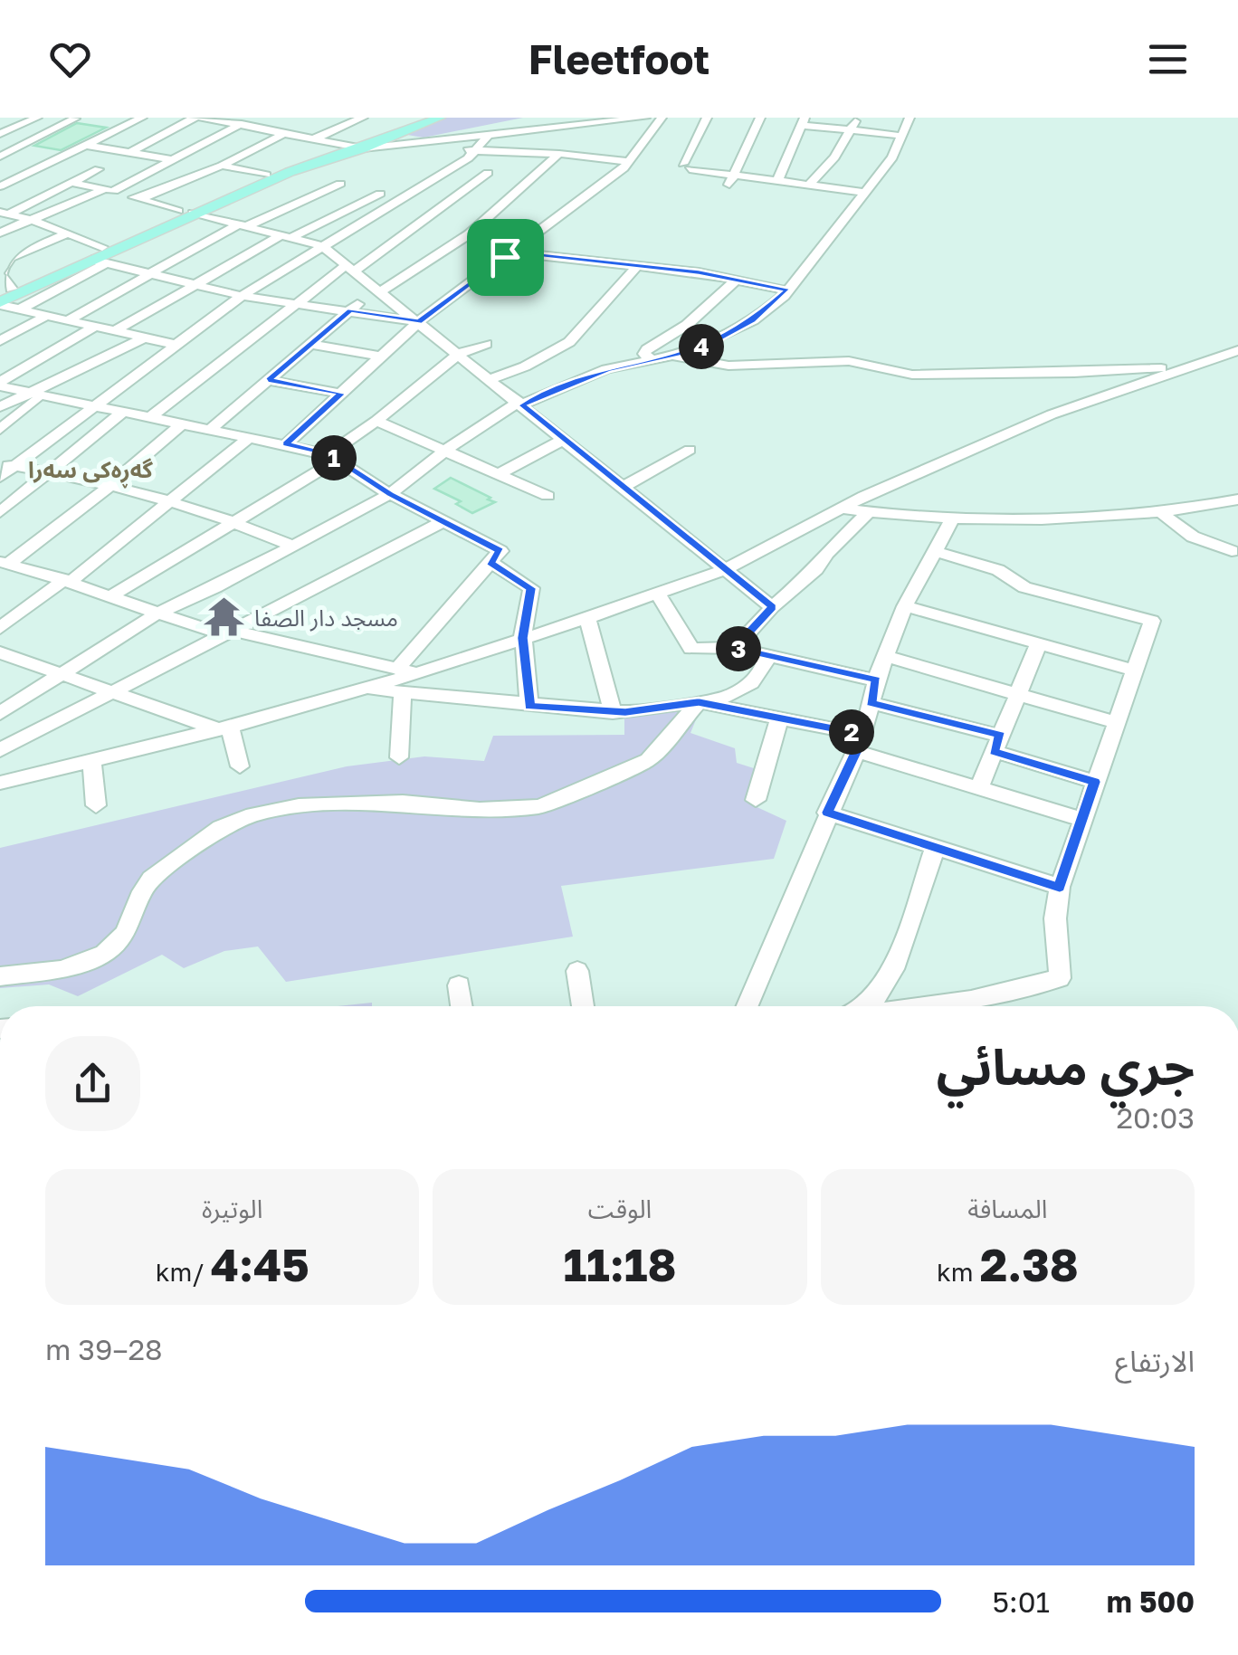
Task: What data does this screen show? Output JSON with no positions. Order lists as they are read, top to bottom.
{
  "districts": ["گەڕەکی سەرا"],
  "places": {
    "temple": ["مسجد دار الصفا"]
  },
  "page": {
    "header": "Fleetfoot",
    "pins": [
      "4",
      "1",
      "3",
      "2"
    ],
    "heading": ["جري مسائي", "20:03"],
    "stats": [
      ["المسافة", "2.38 km"],
      ["الوقت", "11:18"],
      ["الوتيرة", "4:45 /km"]
    ],
    "chart": ["الارتفاع", "28–39 m"],
    "list": [
      {
        "name": "500 m",
        "note": "5:01"
      }
    ]
  }
}
